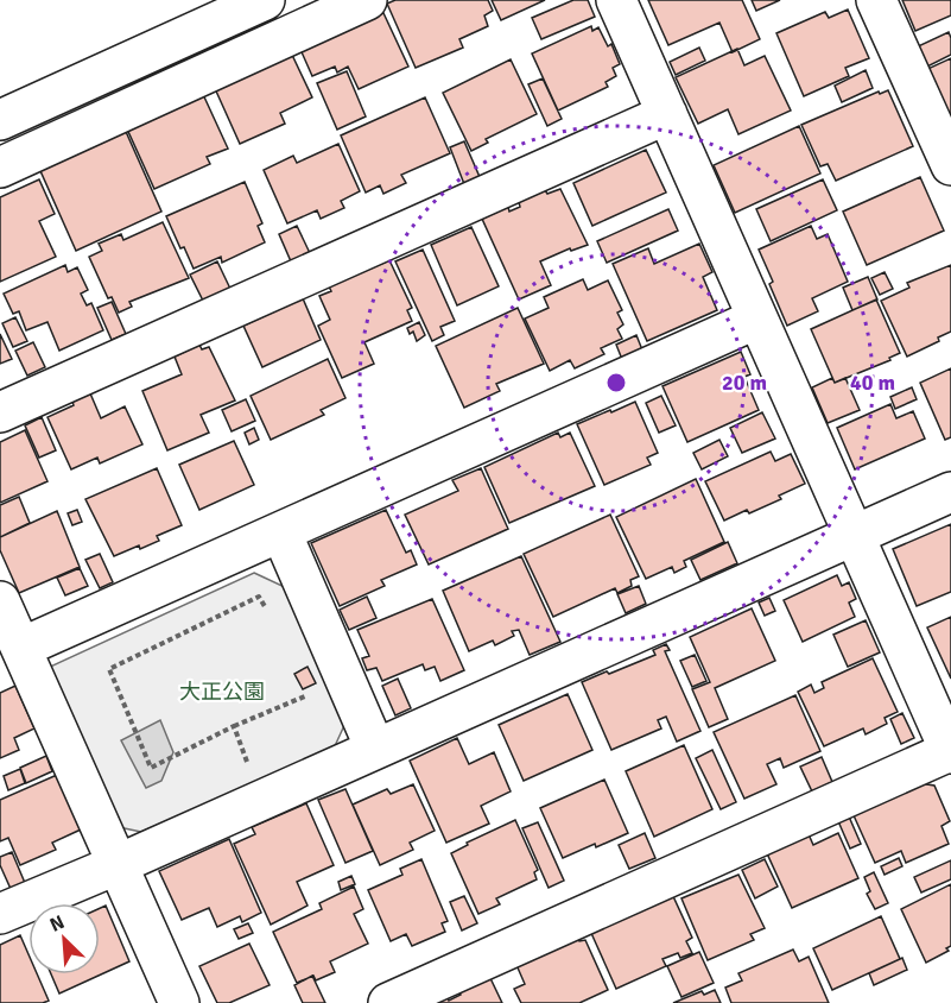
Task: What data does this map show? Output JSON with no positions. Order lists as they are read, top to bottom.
{
  "parks": ["大正公園"],
  "north": "top left",
  "rings": ["20 m", "40 m"]
}
